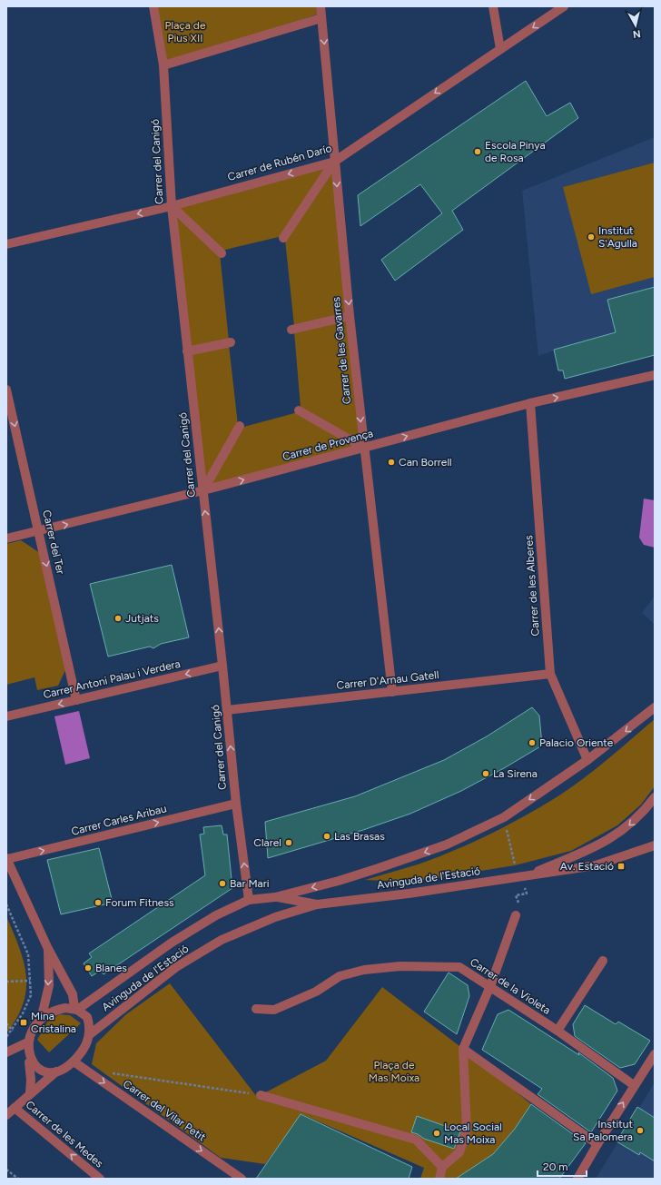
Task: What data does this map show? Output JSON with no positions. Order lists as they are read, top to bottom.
{
  "streets": {
    "street": [
      "Carrer del Canigó",
      "Carrer de Rubén Darío",
      "Carrer de les Gavarres",
      "Carrer de Provença",
      "Carrer del Ter",
      "Carrer de les Alberes",
      "Carrer Antoni Palau i Verdera",
      "Carrer D'Arnau Gatell",
      "Carrer Carles Aribau",
      "Avinguda de l'Estació",
      "Carrer de la Violeta",
      "Carrer del Vilar Petit",
      "Carrer de les Medes"
    ]
  },
  "crossings": [
    ["Carrer del Canigó", "Carrer de Rubén Darío"],
    ["Carrer del Canigó", "Carrer de Provença"],
    ["Carrer del Canigó", "Carrer Antoni Palau i Verdera"],
    ["Carrer del Canigó", "Carrer D'Arnau Gatell"],
    ["Carrer del Canigó", "Carrer Carles Aribau"],
    ["Carrer de Rubén Darío", "Carrer de les Gavarres"],
    ["Carrer de les Gavarres", "Carrer de Provença"],
    ["Carrer de les Gavarres", "Carrer D'Arnau Gatell"],
    ["Carrer de Provença", "Carrer del Ter"],
    ["Carrer de Provença", "Carrer de les Alberes"],
    ["Carrer del Ter", "Carrer Antoni Palau i Verdera"],
    ["Carrer de les Alberes", "Carrer D'Arnau Gatell"],
    ["Avinguda de l'Estació", "Carrer del Vilar Petit"]
  ],
  "one_way": [
    "Carrer del Canigó",
    "Carrer de Rubén Darío",
    "Carrer de les Gavarres",
    "Carrer de Provença",
    "Carrer del Ter",
    "Carrer Antoni Palau i Verdera",
    "Carrer Carles Aribau",
    "Carrer del Vilar Petit",
    "Carrer de les Medes"
  ],
  "parks": ["Plaça de Pius XII", "Plaça de Mas Moixa"],
  "places": {
    "other": [
      "Escola Pinya de Rosa",
      "Institut S'Agulla",
      "Can Borrell",
      "Jutjats",
      "Palacio Oriente",
      "La Sirena",
      "Las Brasas",
      "Clarel",
      "Bar Mari",
      "Forum Fitness",
      "Blanes",
      "Institut Sa Palomera",
      "Local Social Mas Moixa"
    ],
    "transit": ["Av. Estació", "Mina Cristalina"]
  },
  "scale_bar": "20 m",
  "north": "bottom"
}
